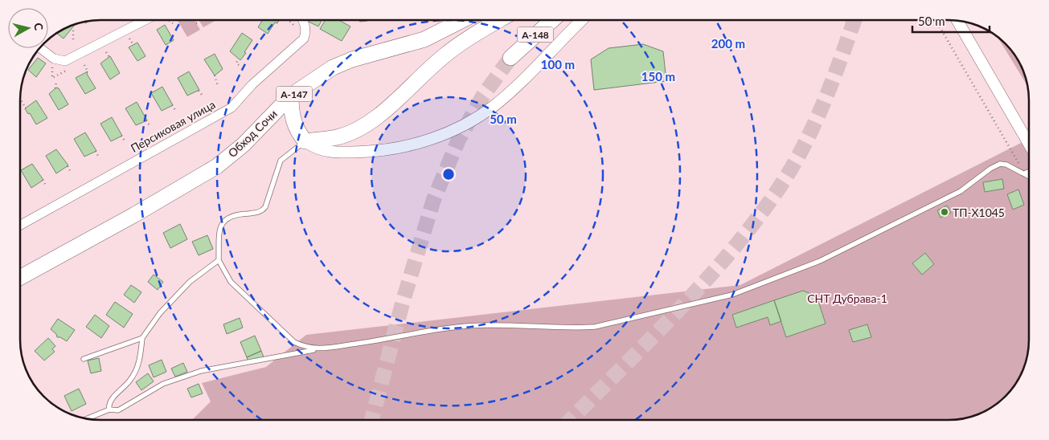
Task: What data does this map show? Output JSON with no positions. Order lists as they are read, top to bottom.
{
  "streets": {
    "highway": ["А-148", "А-147", "Обход Сочи"],
    "street": ["Персиковая улица"]
  },
  "crossings": [
    ["А-147", "Обход Сочи"]
  ],
  "parks": ["СНТ Дубрава-1"],
  "places": ["ТП-Х1045"],
  "scale_bar": "50 m",
  "north": "right",
  "rings": [
    "200 m",
    "100 m",
    "150 m",
    "50 m"
  ]
}
